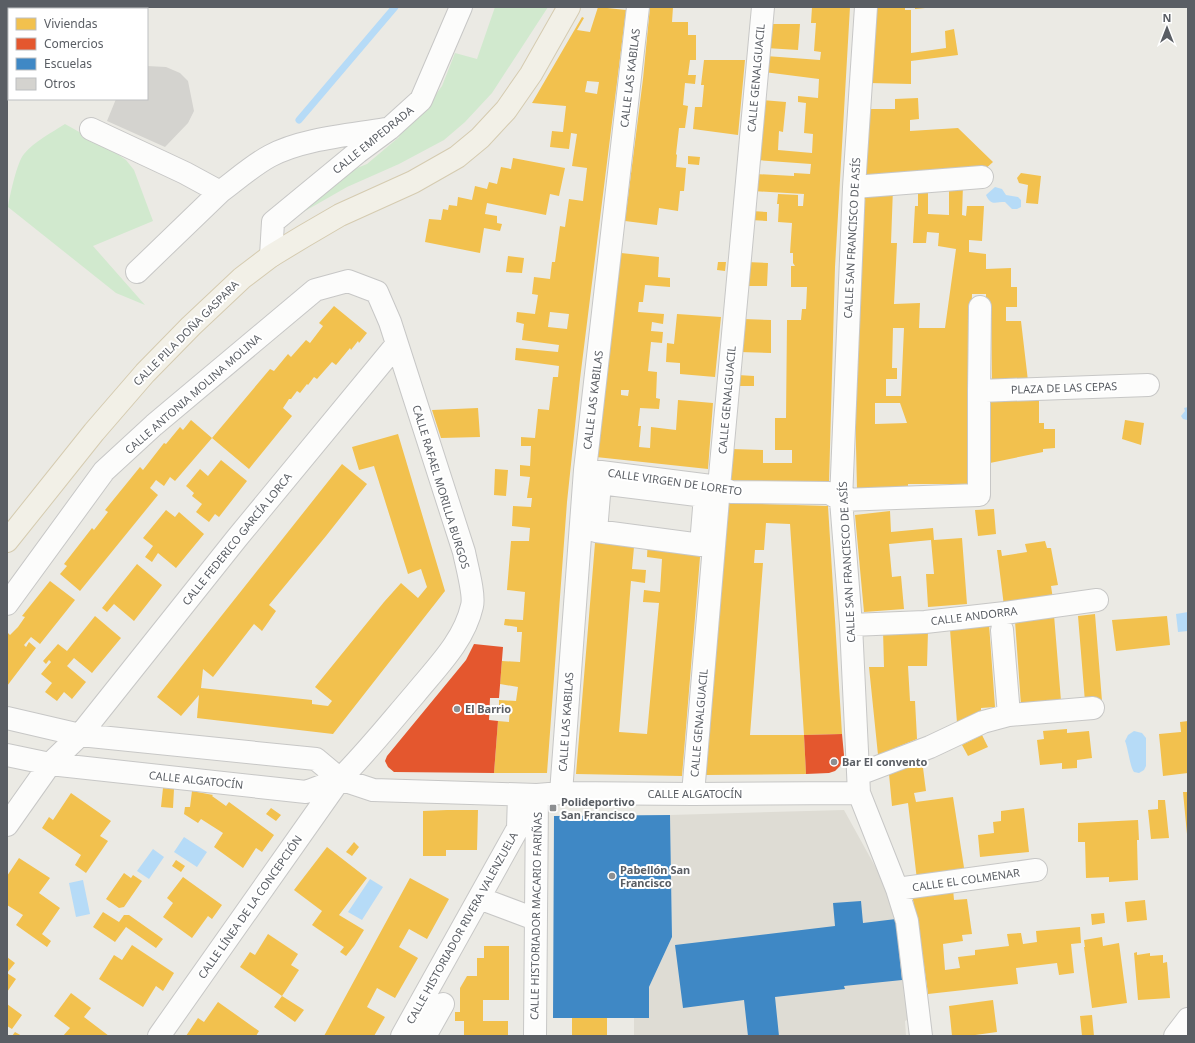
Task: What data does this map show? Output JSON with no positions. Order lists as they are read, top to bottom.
{
  "streets": {
    "main road": ["CALLE PILA DOÑA GASPARA"],
    "street": [
      "CALLE LAS KABILAS",
      "CALLE GENALGUACIL",
      "CALLE EMPEDRADA",
      "CALLE SAN FRANCISCO DE ASÍS",
      "PLAZA DE LAS CEPAS",
      "CALLE ANTONIA MOLINA MOLINA",
      "CALLE VIRGEN DE LORETO",
      "CALLE RAFAEL MORILLA BURGOS",
      "CALLE FEDERICO GARCÍA LORCA",
      "CALLE ANDORRA",
      "CALLE ALGATOCÍN",
      "CALLE EL COLMENAR",
      "CALLE LÍNEA DE LA CONCEPCIÓN",
      "CALLE HISTORIADOR MACARIO FARIÑAS",
      "CALLE HISTORIADOR RIVERA VALENZUELA"
    ]
  },
  "crossings": [
    ["CALLE LAS KABILAS", "CALLE VIRGEN DE LORETO"],
    ["CALLE LAS KABILAS", "CALLE ALGATOCÍN"],
    ["CALLE GENALGUACIL", "CALLE VIRGEN DE LORETO"],
    ["CALLE GENALGUACIL", "CALLE ALGATOCÍN"],
    ["CALLE EMPEDRADA", "CALLE PILA DOÑA GASPARA"],
    ["CALLE SAN FRANCISCO DE ASÍS", "CALLE VIRGEN DE LORETO"],
    ["CALLE SAN FRANCISCO DE ASÍS", "CALLE ANDORRA"],
    ["CALLE SAN FRANCISCO DE ASÍS", "CALLE ALGATOCÍN"],
    ["CALLE SAN FRANCISCO DE ASÍS", "CALLE EL COLMENAR"],
    ["PLAZA DE LAS CEPAS", "CALLE VIRGEN DE LORETO"],
    ["CALLE ANTONIA MOLINA MOLINA", "CALLE RAFAEL MORILLA BURGOS"],
    ["CALLE ANTONIA MOLINA MOLINA", "CALLE FEDERICO GARCÍA LORCA"],
    ["CALLE RAFAEL MORILLA BURGOS", "CALLE FEDERICO GARCÍA LORCA"],
    ["CALLE RAFAEL MORILLA BURGOS", "CALLE ALGATOCÍN"],
    ["CALLE RAFAEL MORILLA BURGOS", "CALLE LÍNEA DE LA CONCEPCIÓN"],
    ["CALLE FEDERICO GARCÍA LORCA", "CALLE ALGATOCÍN"],
    ["CALLE ALGATOCÍN", "CALLE LÍNEA DE LA CONCEPCIÓN"],
    ["CALLE ALGATOCÍN", "CALLE HISTORIADOR MACARIO FARIÑAS"],
    ["CALLE ALGATOCÍN", "CALLE HISTORIADOR RIVERA VALENZUELA"],
    ["CALLE HISTORIADOR MACARIO FARIÑAS", "CALLE HISTORIADOR RIVERA VALENZUELA"]
  ],
  "places": {
    "other": ["El Barrio", "Bar El convento", "Pabellón San Francisco"],
    "transit": ["Polideportivo San Francisco"]
  },
  "legend": [
    "Viviendas",
    "Comercios",
    "Escuelas",
    "Otros"
  ],
  "north": "top"
}
